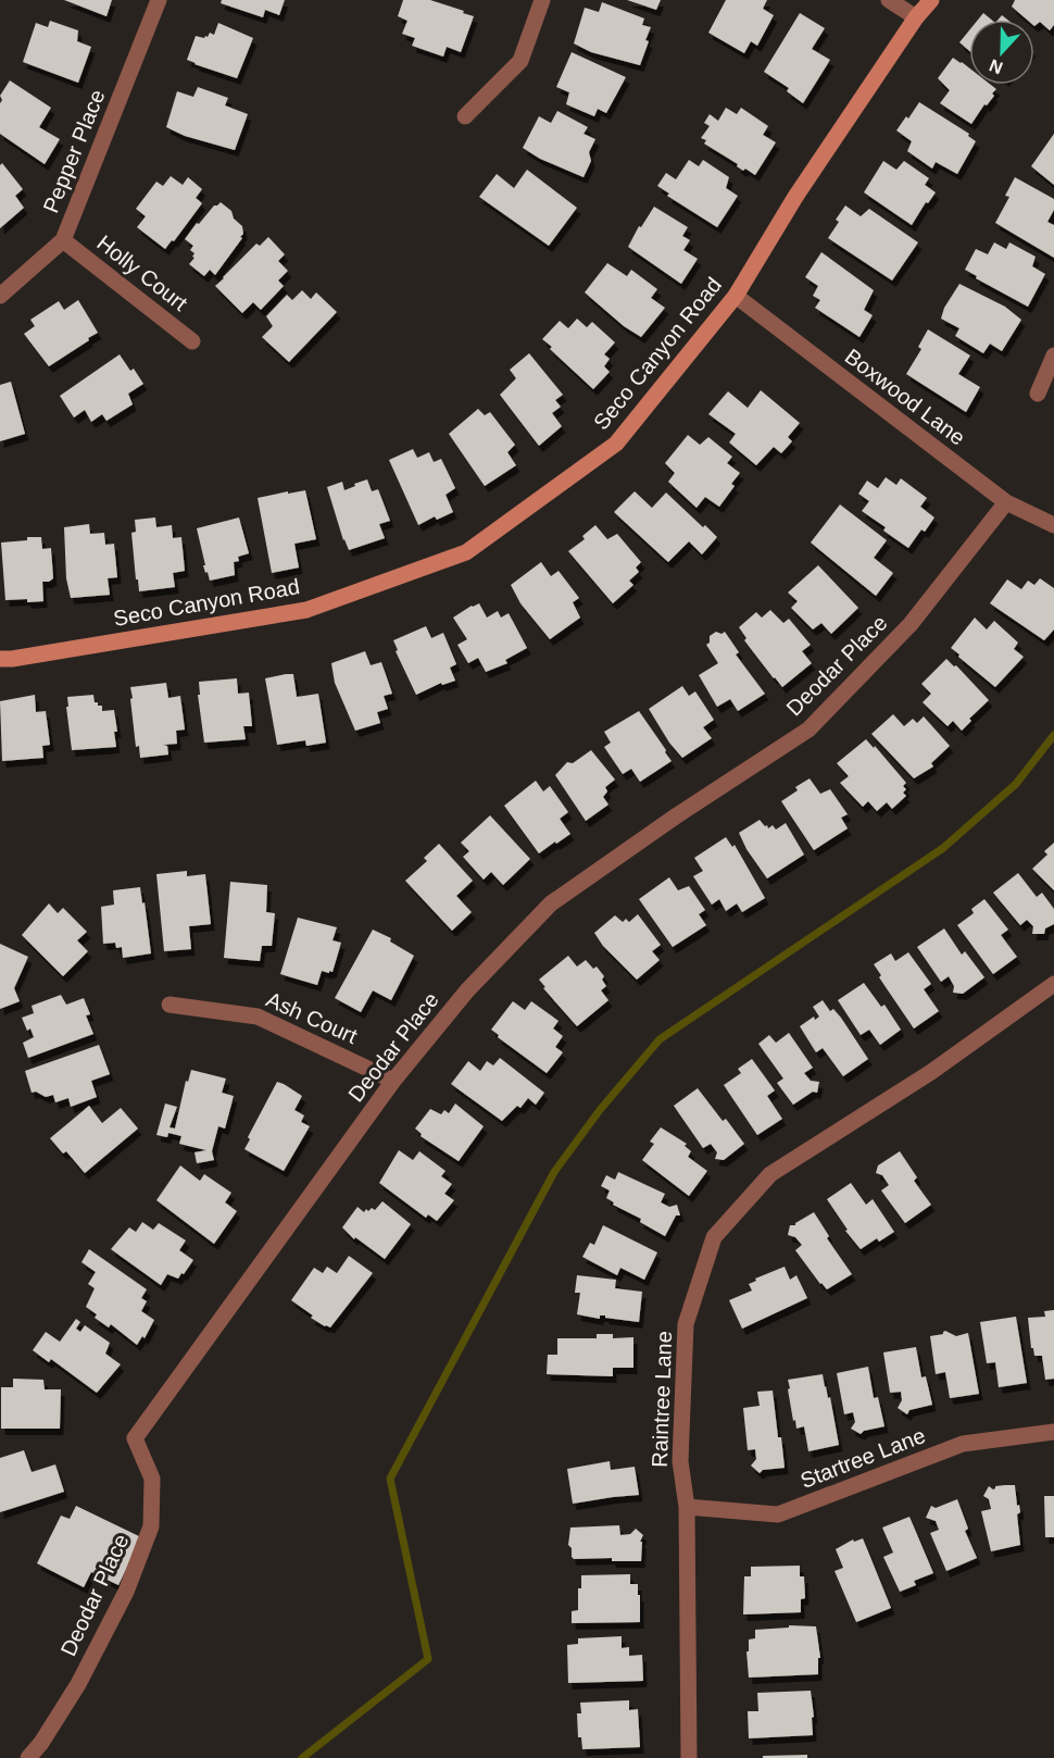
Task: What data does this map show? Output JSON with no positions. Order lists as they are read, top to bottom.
{
  "streets": {
    "street": [
      "Pepper Place",
      "Holly Court",
      "Seco Canyon Road",
      "Boxwood Lane",
      "Deodar Place",
      "Ash Court",
      "Raintree Lane",
      "Startree Lane"
    ]
  },
  "crossings": [
    ["Pepper Place", "Holly Court"],
    ["Seco Canyon Road", "Boxwood Lane"],
    ["Boxwood Lane", "Deodar Place"],
    ["Deodar Place", "Ash Court"],
    ["Raintree Lane", "Startree Lane"]
  ],
  "north": "bottom"
}
